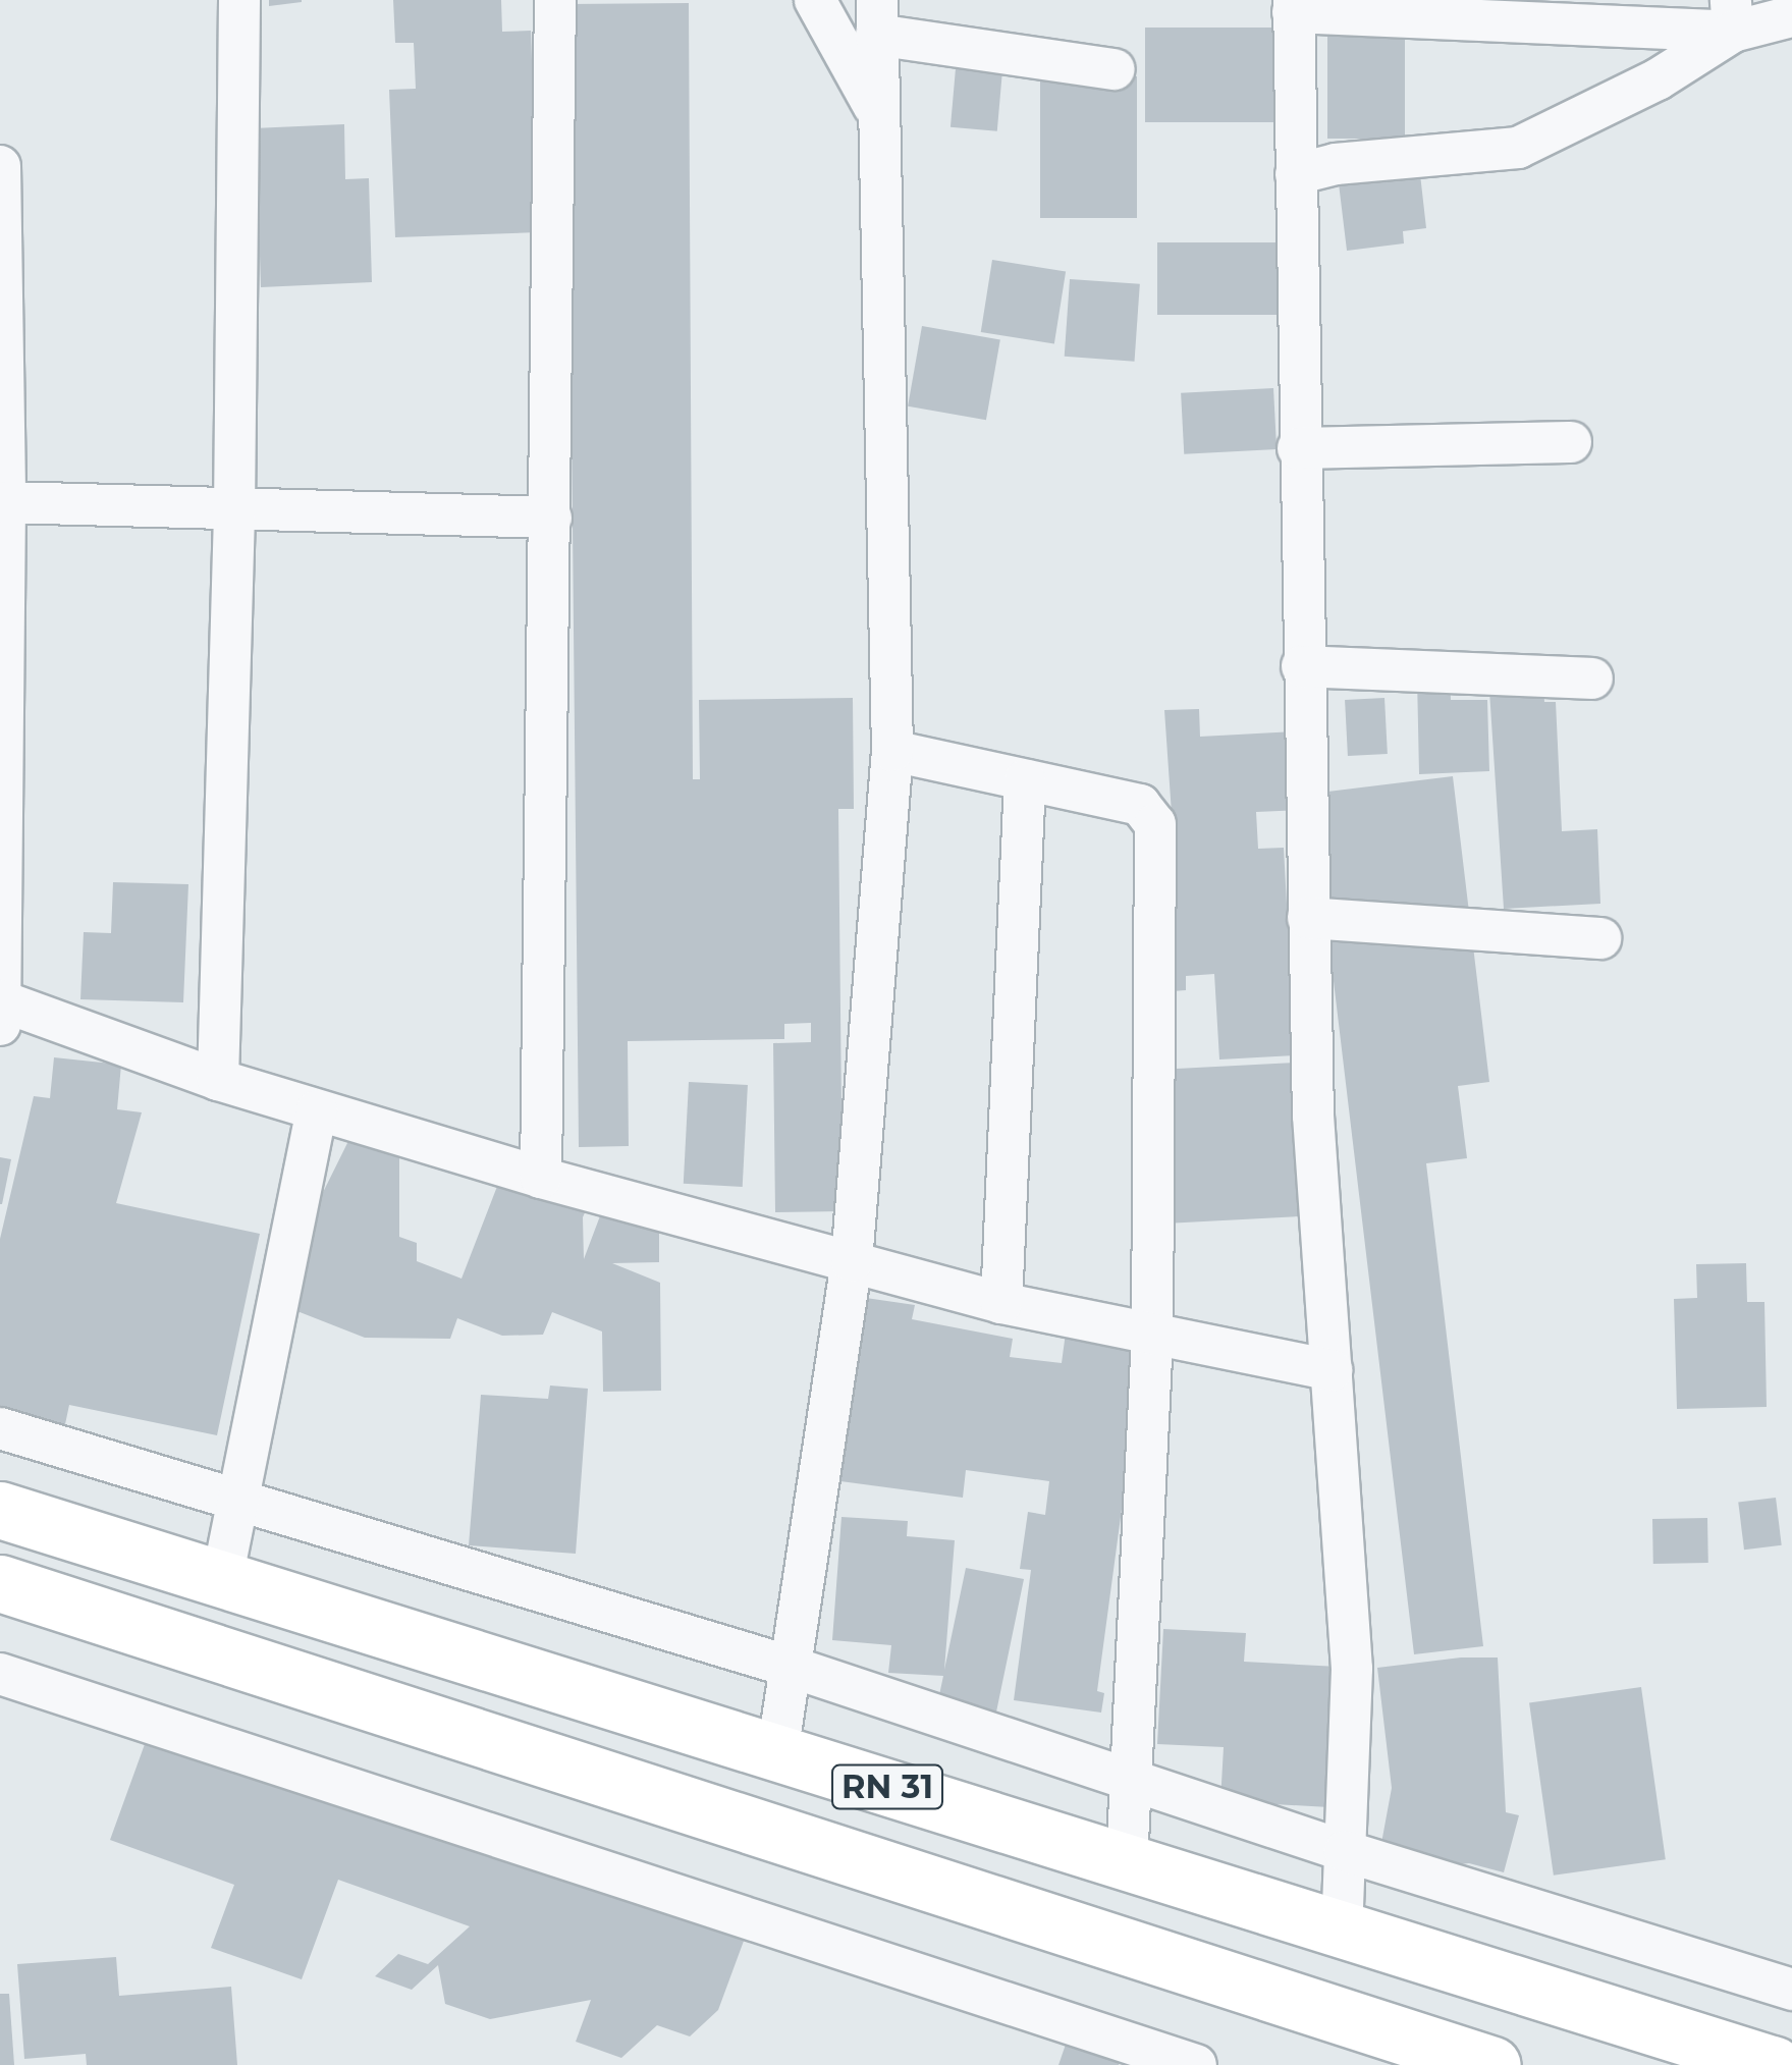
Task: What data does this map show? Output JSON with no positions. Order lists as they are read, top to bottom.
{
  "streets": {
    "highway": ["RN 31"]
  }
}
